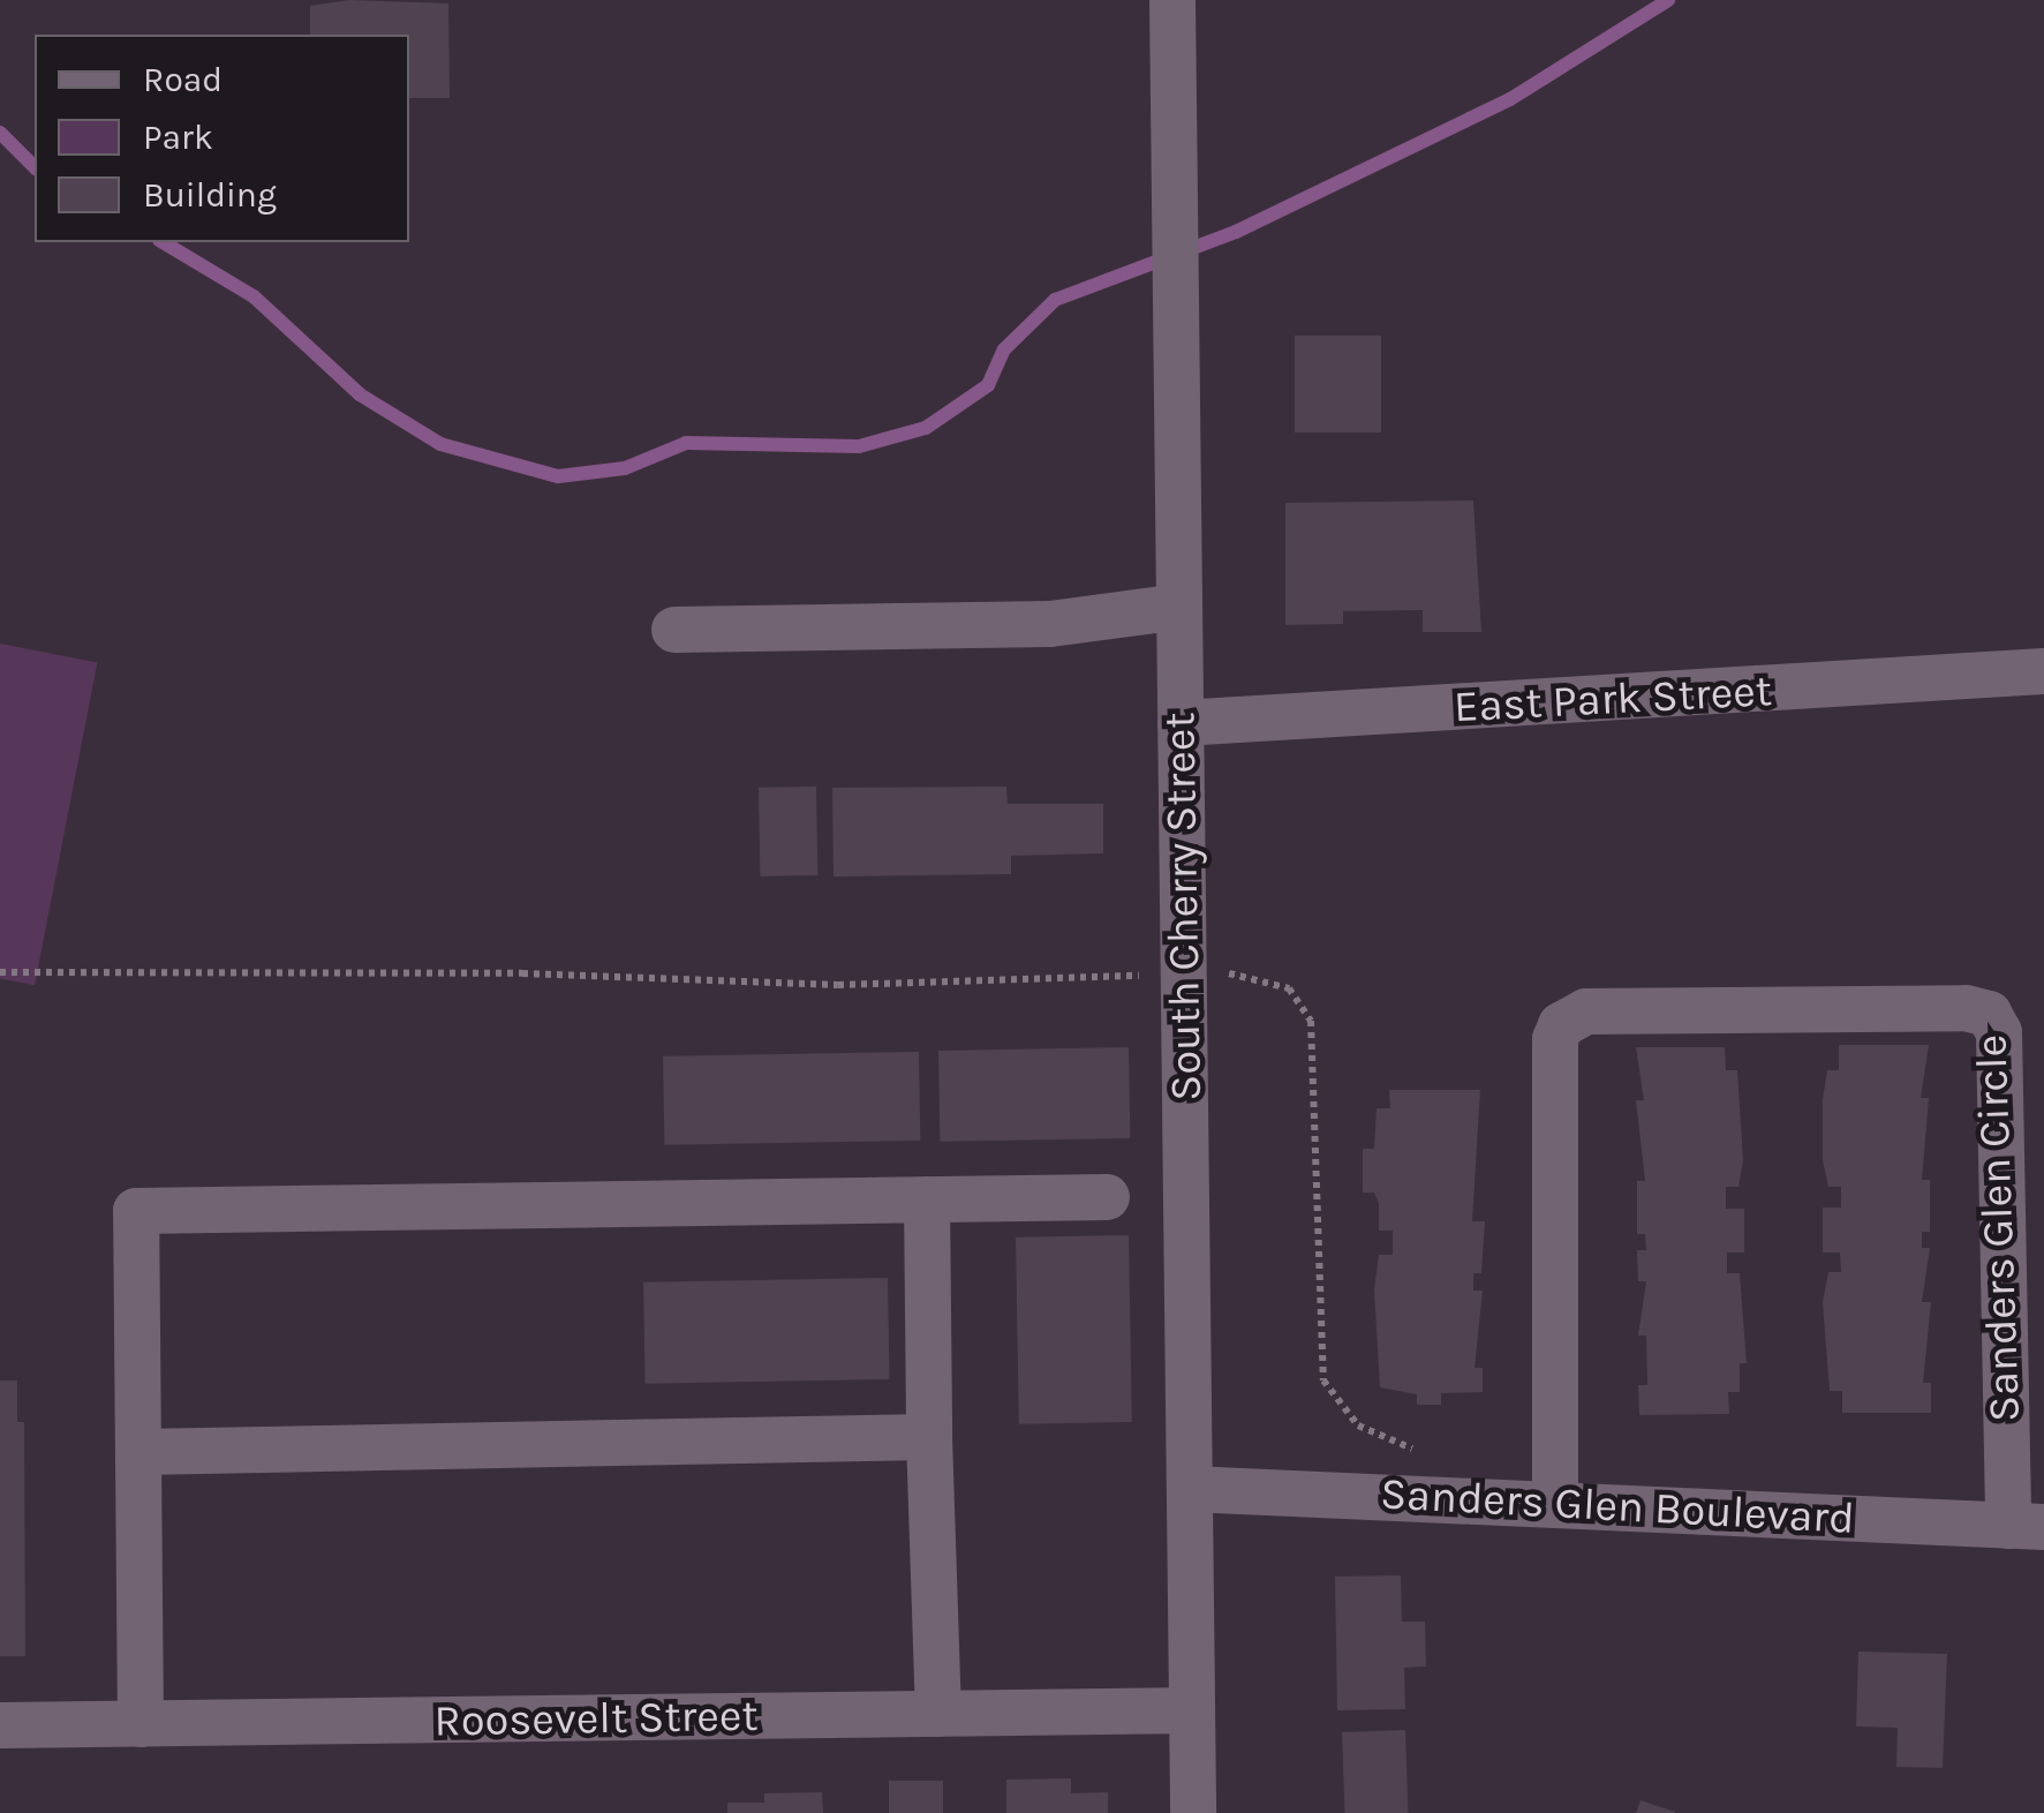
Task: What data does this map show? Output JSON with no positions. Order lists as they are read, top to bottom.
{
  "streets": {
    "street": [
      "East Park Street",
      "South Cherry Street",
      "Sanders Glen Circle",
      "Sanders Glen Boulevard",
      "Roosevelt Street"
    ]
  },
  "crossings": [
    ["East Park Street", "South Cherry Street"],
    ["South Cherry Street", "Sanders Glen Boulevard"],
    ["South Cherry Street", "Roosevelt Street"],
    ["Sanders Glen Circle", "Sanders Glen Boulevard"]
  ],
  "legend": ["Road", "Park", "Building"]
}
